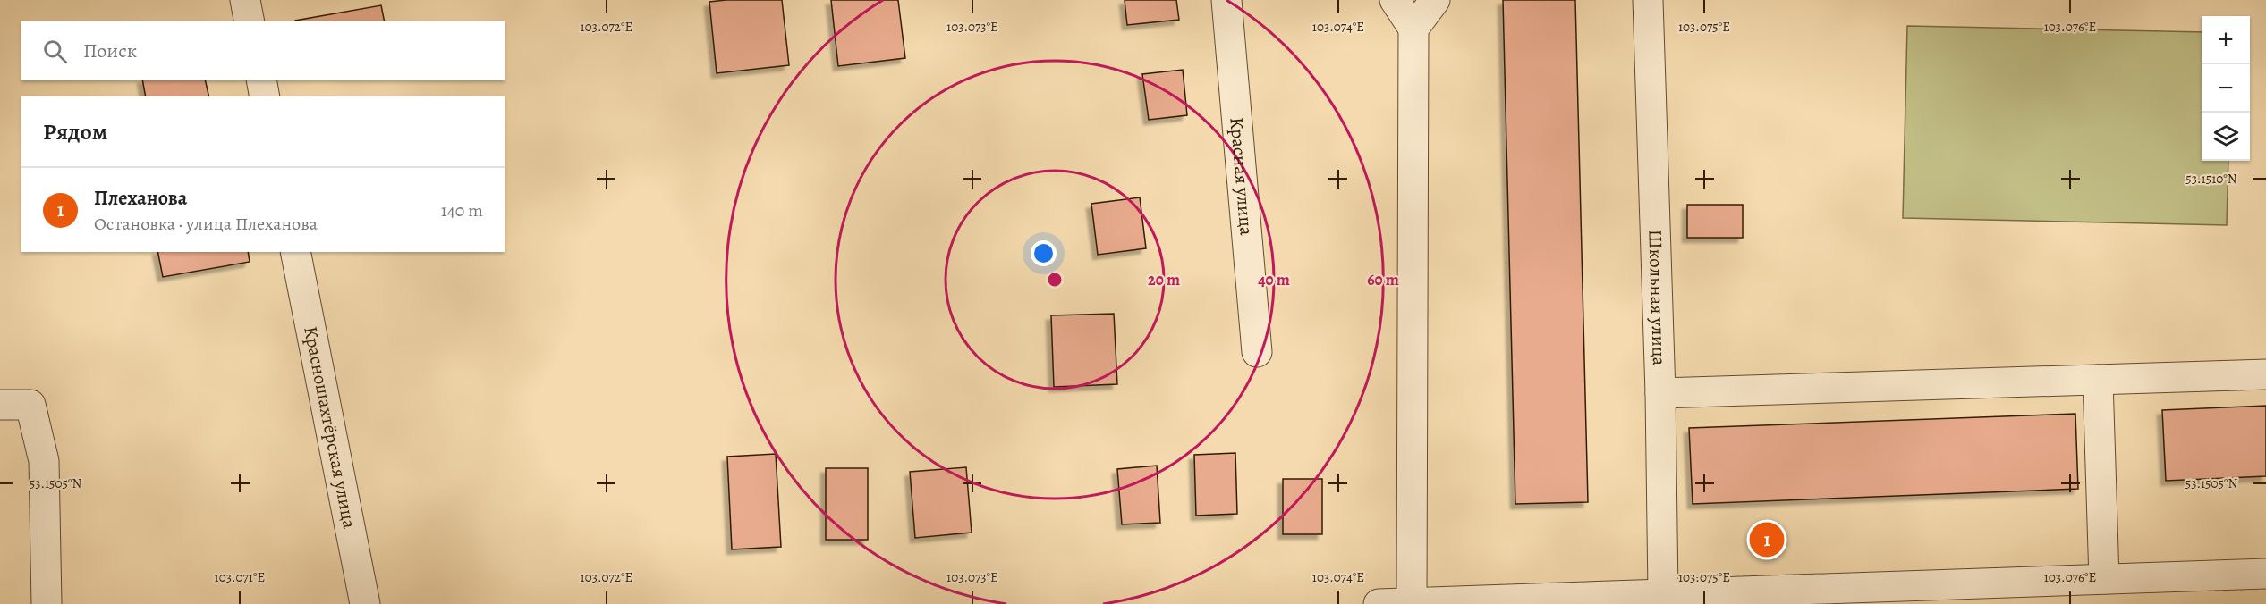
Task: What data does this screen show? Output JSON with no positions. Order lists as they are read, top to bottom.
{
  "streets": {
    "street": ["Красная улица", "Школьная улица", "Красношахтёрская улица"]
  },
  "page": {
    "map_buttons": ["+", "−"],
    "search": "Поиск",
    "heading": "Рядом",
    "list": [
      {
        "mark": "1",
        "name": "Плеханова",
        "note": "Остановка · улица Плеханова",
        "value": "140 m"
      }
    ],
    "pins": "1"
  },
  "coordinates": [
    "103.072°E",
    "103.073°E",
    "103.074°E",
    "103.075°E",
    "103.076°E",
    "53.1510°N",
    "53.1505°N",
    "103.071°E"
  ],
  "rings": ["20 m", "40 m", "60 m"]
}
